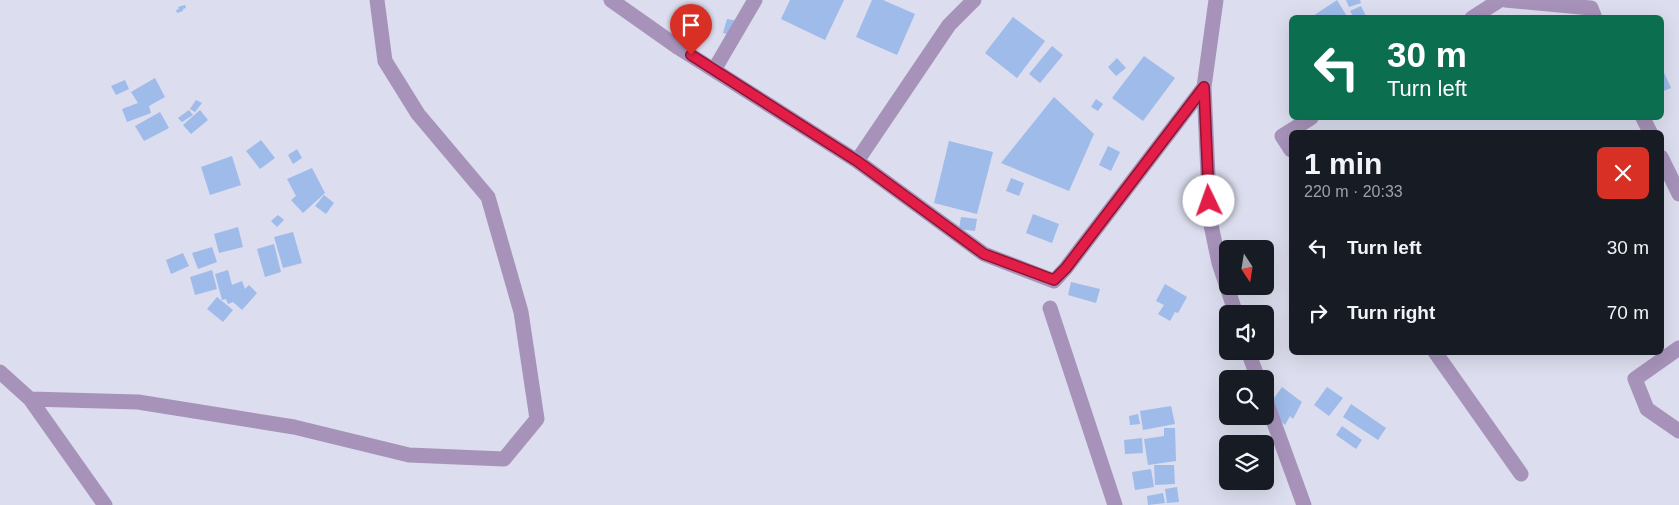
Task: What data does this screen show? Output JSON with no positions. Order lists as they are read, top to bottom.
{
  "north": "bottom",
  "page": {
    "turn": ["30 m", "Turn left"],
    "heading": ["1 min", "220 m · 20:33"],
    "list": [
      {
        "name": "Turn left",
        "value": "30 m"
      },
      {
        "name": "Turn right",
        "value": "70 m"
      }
    ]
  }
}
